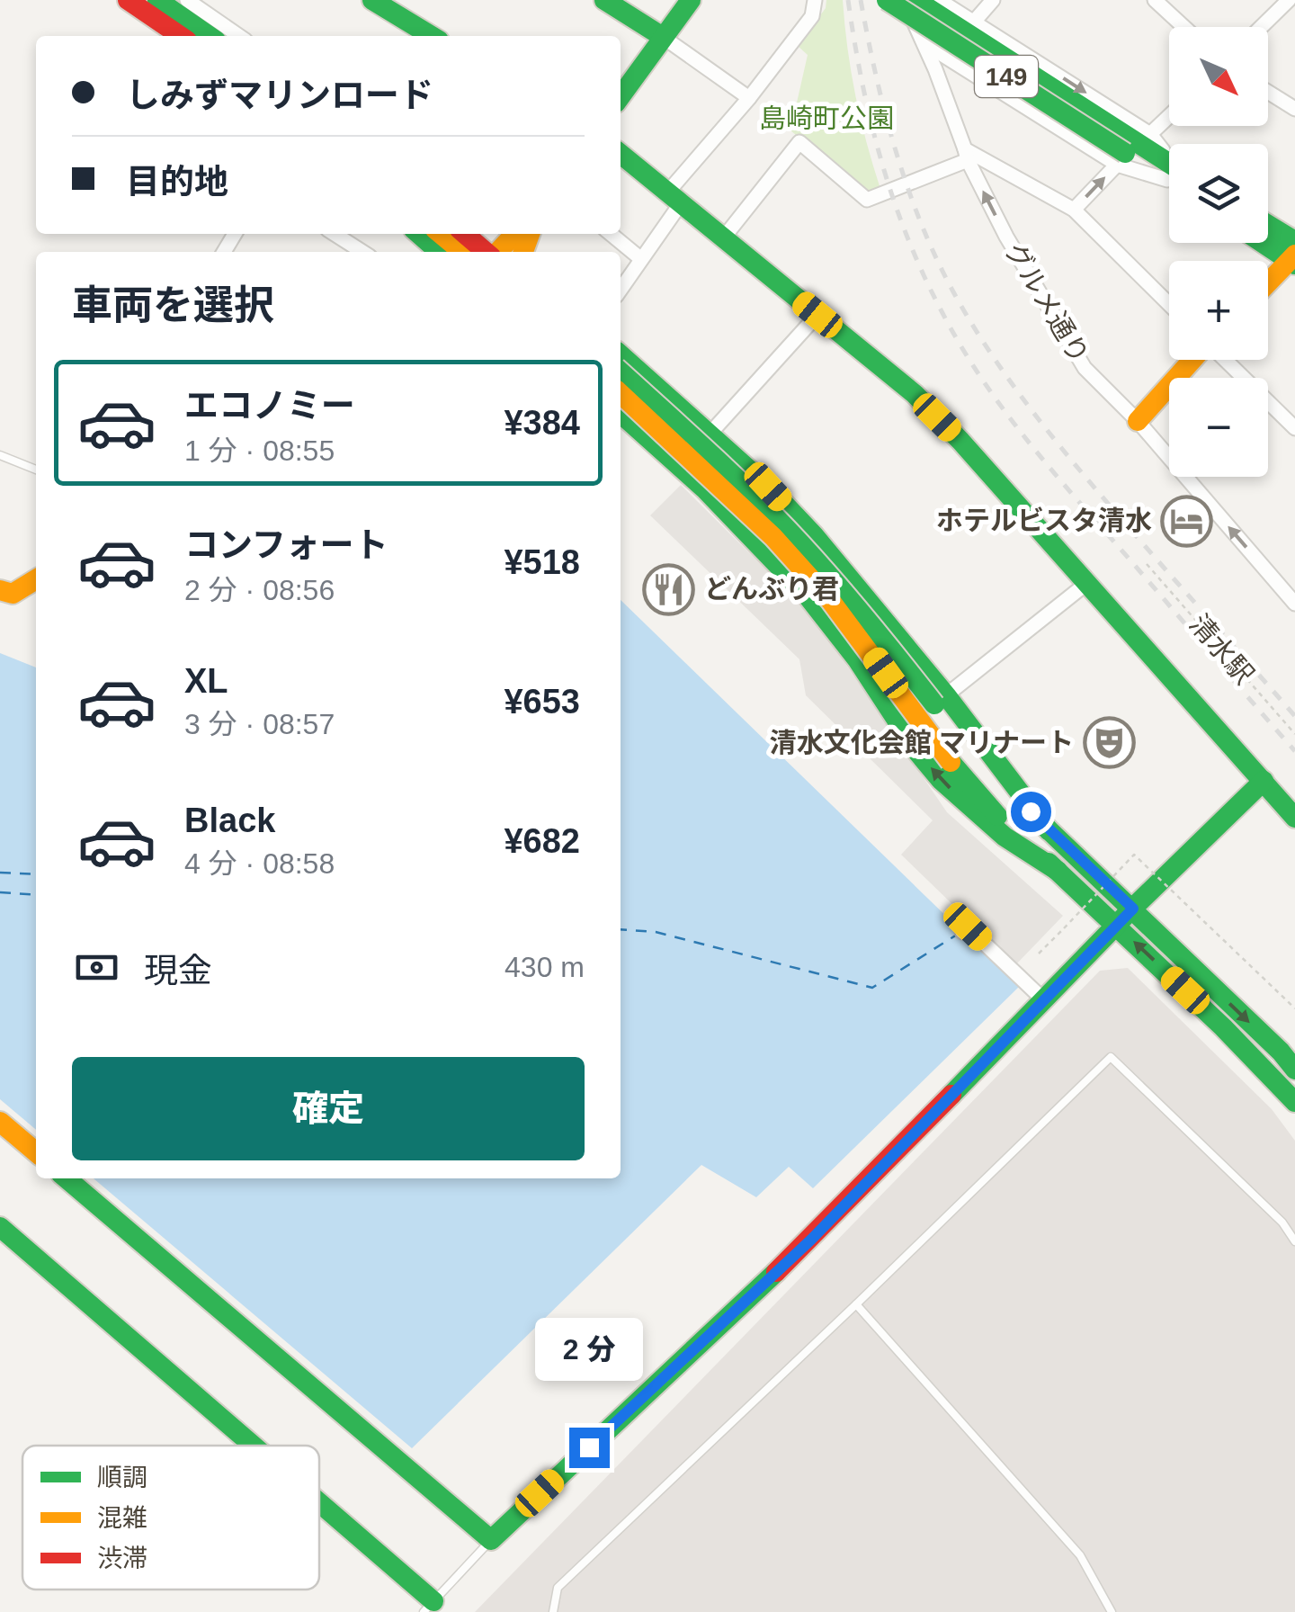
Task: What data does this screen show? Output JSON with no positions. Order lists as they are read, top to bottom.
{
  "streets": {
    "main road": ["149"],
    "street": ["グルメ通り"],
    "path": ["清水駅"]
  },
  "parks": ["島崎町公園"],
  "places": {
    "hotel": ["ホテルビスタ清水"],
    "restaurant": ["どんぶり君"],
    "theatre": ["清水文化会館 マリナート"]
  },
  "legend": ["順調", "混雑", "渋滞"],
  "north": "bottom right",
  "page": {
    "map_buttons": ["+", "−"],
    "banner": ["しみずマリンロード", "目的地"],
    "heading": "車両を選択",
    "list": [
      {
        "name": "エコノミー",
        "note": "1 分 · 08:55",
        "value": "¥384"
      },
      {
        "name": "コンフォート",
        "note": "2 分 · 08:56",
        "value": "¥518"
      },
      {
        "name": "XL",
        "note": "3 分 · 08:57",
        "value": "¥653"
      },
      {
        "name": "Black",
        "note": "4 分 · 08:58",
        "value": "¥682"
      }
    ],
    "pay": ["現金", "430 m"],
    "buttons": "確定",
    "bubble": "2 分"
  }
}
